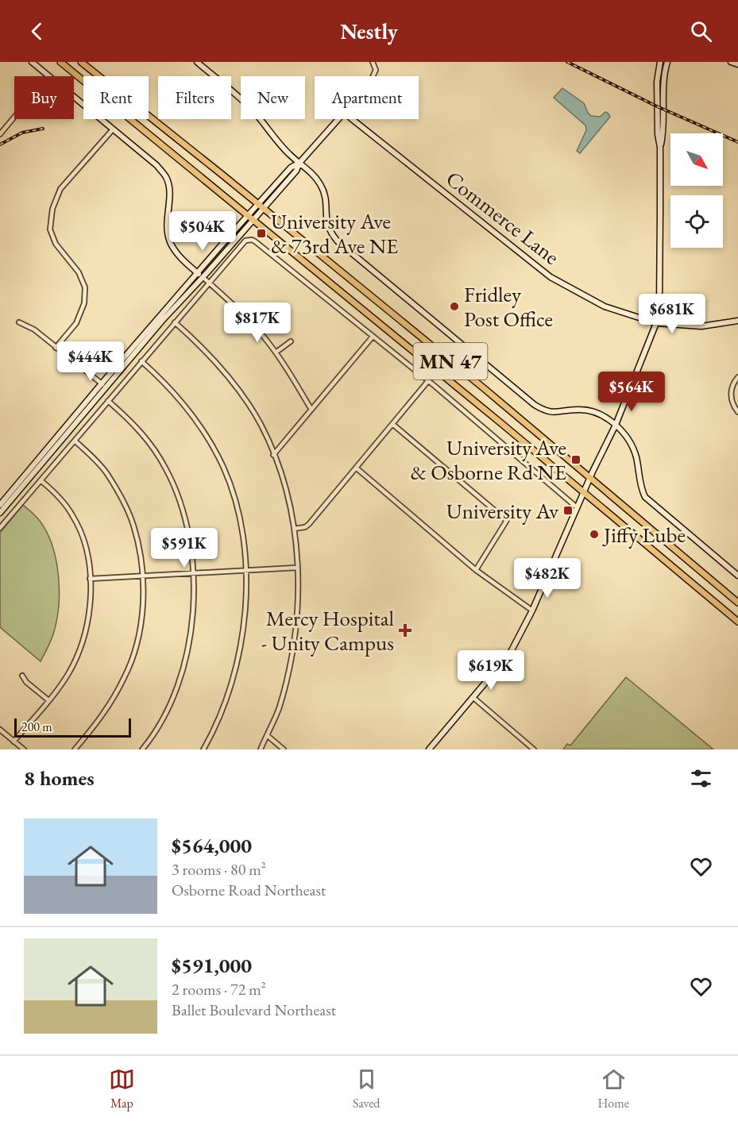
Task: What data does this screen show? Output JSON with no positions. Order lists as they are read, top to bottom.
{
  "streets": {
    "main road": ["MN 47"],
    "street": ["Commerce Lane"]
  },
  "places": {
    "transit": ["University Ave & 73rd Ave NE", "University Ave & Osborne Rd NE", "University Av"],
    "other": ["Fridley Post Office", "Jiffy Lube"],
    "health": ["Mercy Hospital - Unity Campus"]
  },
  "scale_bar": "200 m",
  "north": "bottom right",
  "page": {
    "header": "Nestly",
    "chip": [
      "Buy",
      "Rent",
      "Filters",
      "New",
      "Apartment"
    ],
    "price": [
      "$504K",
      "$681K",
      "$817K",
      "$444K",
      "$564K",
      "$591K",
      "$482K",
      "$619K"
    ],
    "scale": "200 m",
    "heading": "8 homes",
    "list": [
      {
        "name": "$564,000",
        "note": "3 rooms · 80 m² · Osborne Road Northeast"
      },
      {
        "name": "$591,000",
        "note": "2 rooms · 72 m² · Ballet Boulevard Northeast"
      }
    ],
    "tabs": ["Map", "Saved", "Home"]
  }
}
